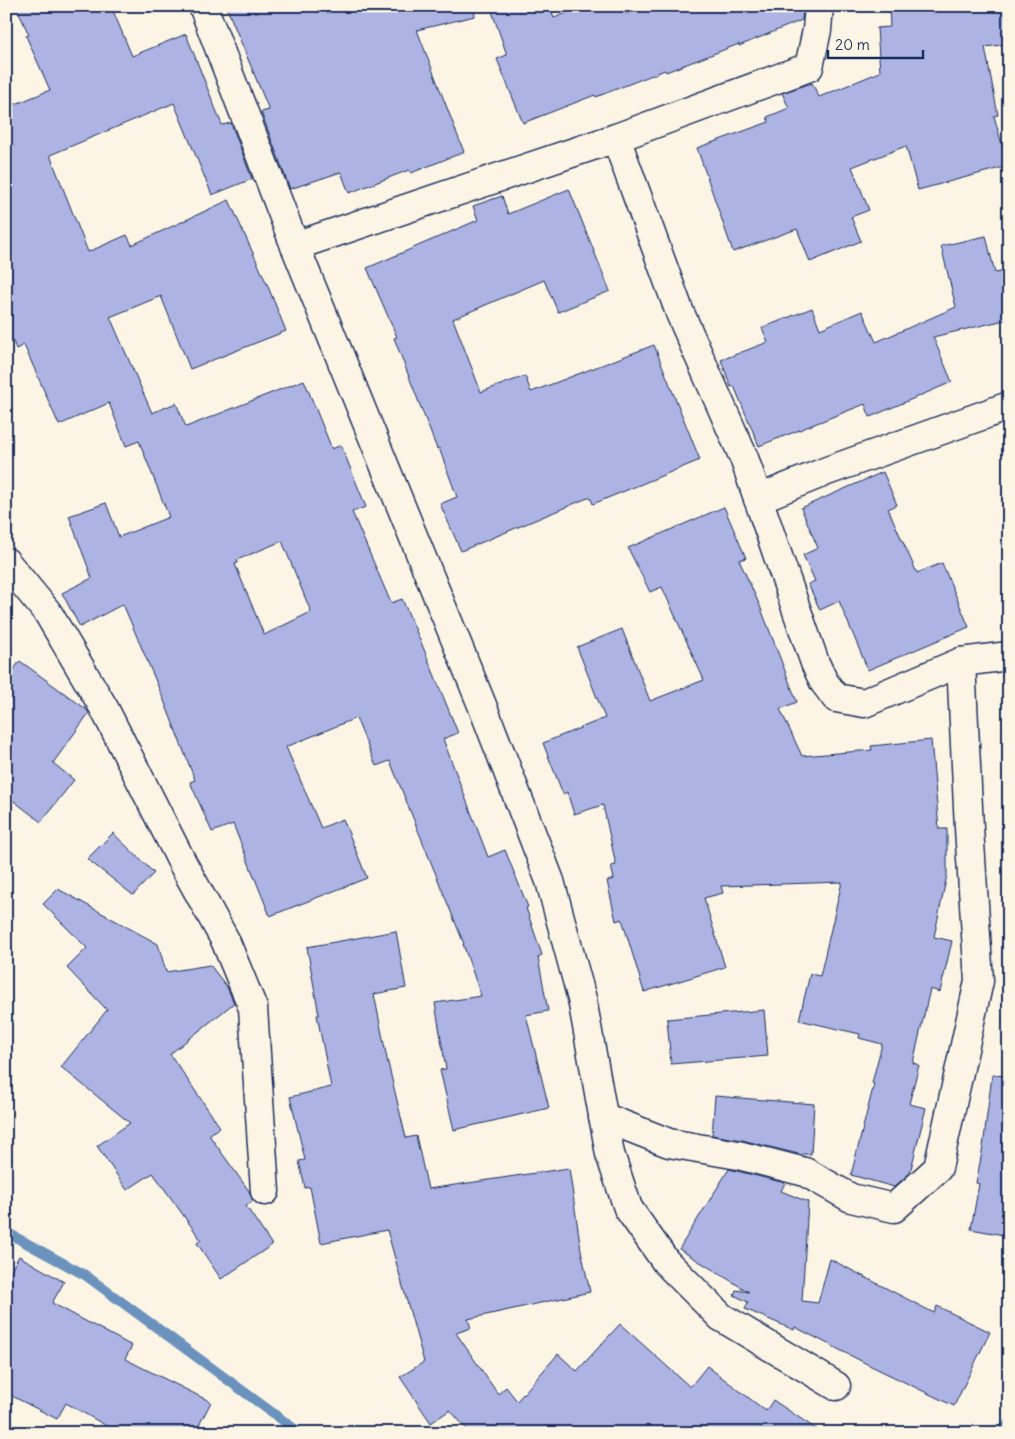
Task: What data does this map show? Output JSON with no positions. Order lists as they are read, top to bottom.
{
  "scale_bar": "20 m"
}
